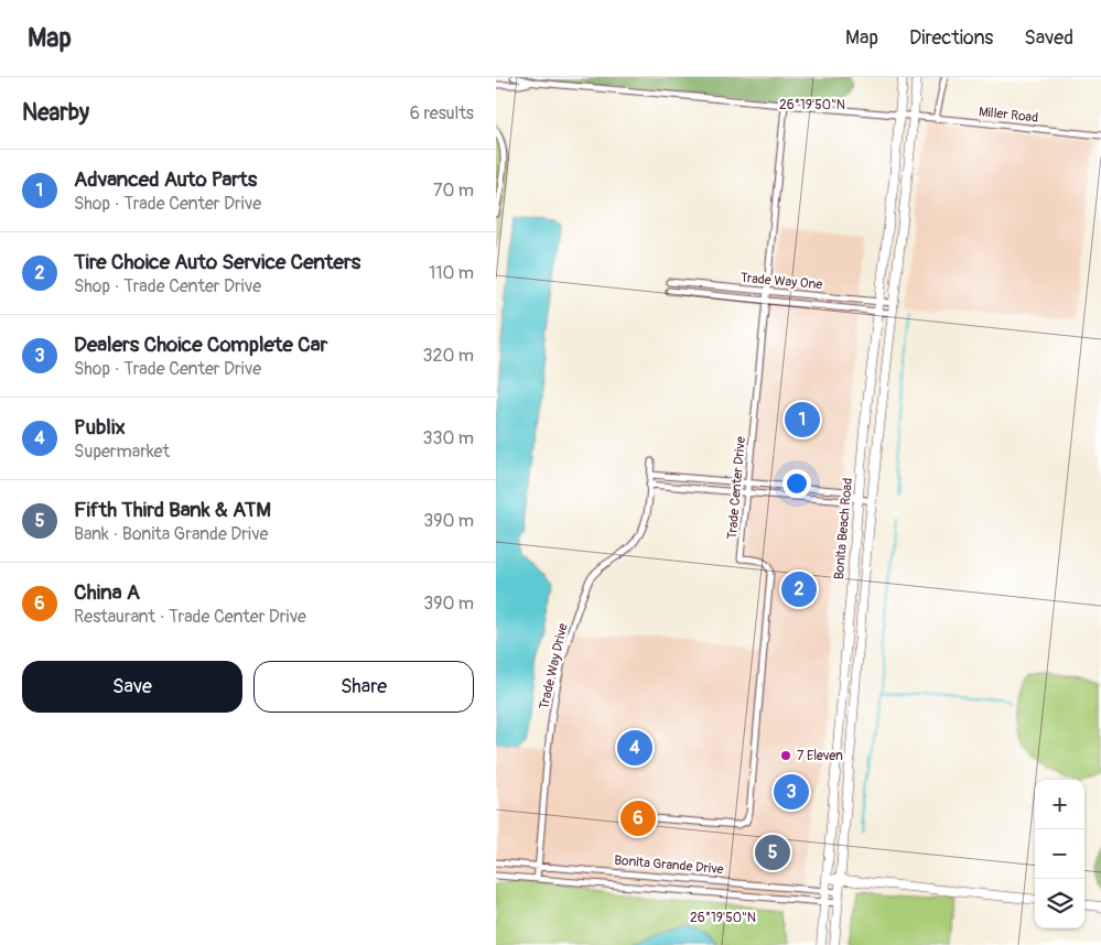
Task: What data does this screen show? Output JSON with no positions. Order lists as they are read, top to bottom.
{
  "streets": {
    "street": [
      "Miller Road",
      "Trade Way One",
      "Trade Center Drive",
      "Bonita Beach Road",
      "Trade Way Drive",
      "Bonita Grande Drive"
    ]
  },
  "crossings": [
    ["Miller Road", "Trade Center Drive"],
    ["Miller Road", "Bonita Beach Road"],
    ["Trade Way One", "Trade Center Drive"],
    ["Trade Way One", "Bonita Beach Road"],
    ["Bonita Beach Road", "Bonita Grande Drive"],
    ["Trade Way Drive", "Bonita Grande Drive"]
  ],
  "places": ["7 Eleven"],
  "page": {
    "header": "Map",
    "nav": ["Map", "Directions", "Saved"],
    "heading": ["Nearby", "6 results"],
    "list": [
      {
        "mark": "1",
        "name": "Advanced Auto Parts",
        "note": "Shop · Trade Center Drive",
        "value": "70 m"
      },
      {
        "mark": "2",
        "name": "Tire Choice Auto Service Centers",
        "note": "Shop · Trade Center Drive",
        "value": "110 m"
      },
      {
        "mark": "3",
        "name": "Dealers Choice Complete Car",
        "note": "Shop · Trade Center Drive",
        "value": "320 m"
      },
      {
        "mark": "4",
        "name": "Publix",
        "note": "Supermarket",
        "value": "330 m"
      },
      {
        "mark": "5",
        "name": "Fifth Third Bank & ATM",
        "note": "Bank · Bonita Grande Drive",
        "value": "390 m"
      },
      {
        "mark": "6",
        "name": "China A",
        "note": "Restaurant · Trade Center Drive",
        "value": "390 m"
      }
    ],
    "pins": [
      "1",
      "2",
      "4",
      "3",
      "6",
      "5"
    ],
    "buttons": ["Save", "Share"],
    "map_buttons": ["+", "−"]
  },
  "coordinates": ["26°19'50\"N"]
}
